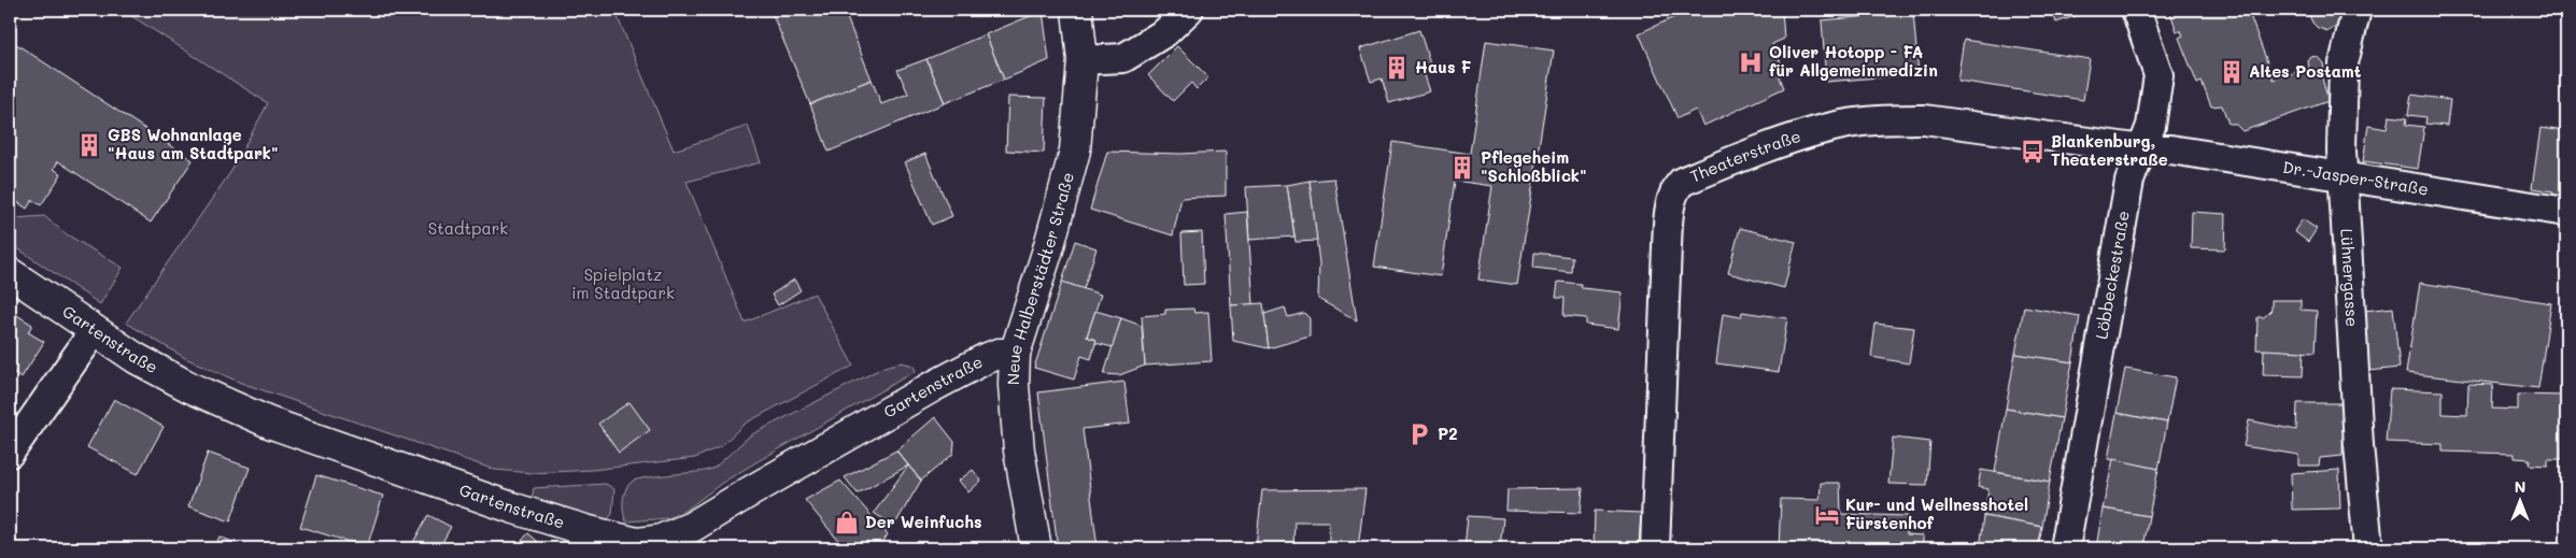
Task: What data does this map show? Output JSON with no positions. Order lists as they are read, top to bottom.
{
  "streets": {
    "main road": ["Neue Halberstädter Straße", "Gartenstraße"],
    "street": [
      "Theaterstraße",
      "Dr.-Jasper-Straße",
      "Löbbeckestraße",
      "Lühnergasse"
    ]
  },
  "crossings": [
    ["Theaterstraße", "Dr.-Jasper-Straße"],
    ["Theaterstraße", "Löbbeckestraße"],
    ["Dr.-Jasper-Straße", "Löbbeckestraße"],
    ["Dr.-Jasper-Straße", "Lühnergasse"],
    ["Neue Halberstädter Straße", "Gartenstraße"]
  ],
  "parks": ["Stadtpark", "Spielplatz im Stadtpark"],
  "places": {
    "hospital": ["Oliver Hotopp - FA für Allgemeinmedizin"],
    "building": [
      "Haus F",
      "Altes Postamt",
      "GBS Wohnanlage \"Haus am Stadtpark\"",
      "Pflegeheim \"Schloßblick\""
    ],
    "bus stop": ["Blankenburg, Theaterstraße"],
    "parking": ["P2"],
    "hotel": ["Kur- und Wellnesshotel Fürstenhof"],
    "shop": ["Der Weinfuchs"]
  },
  "north": "top"
}
